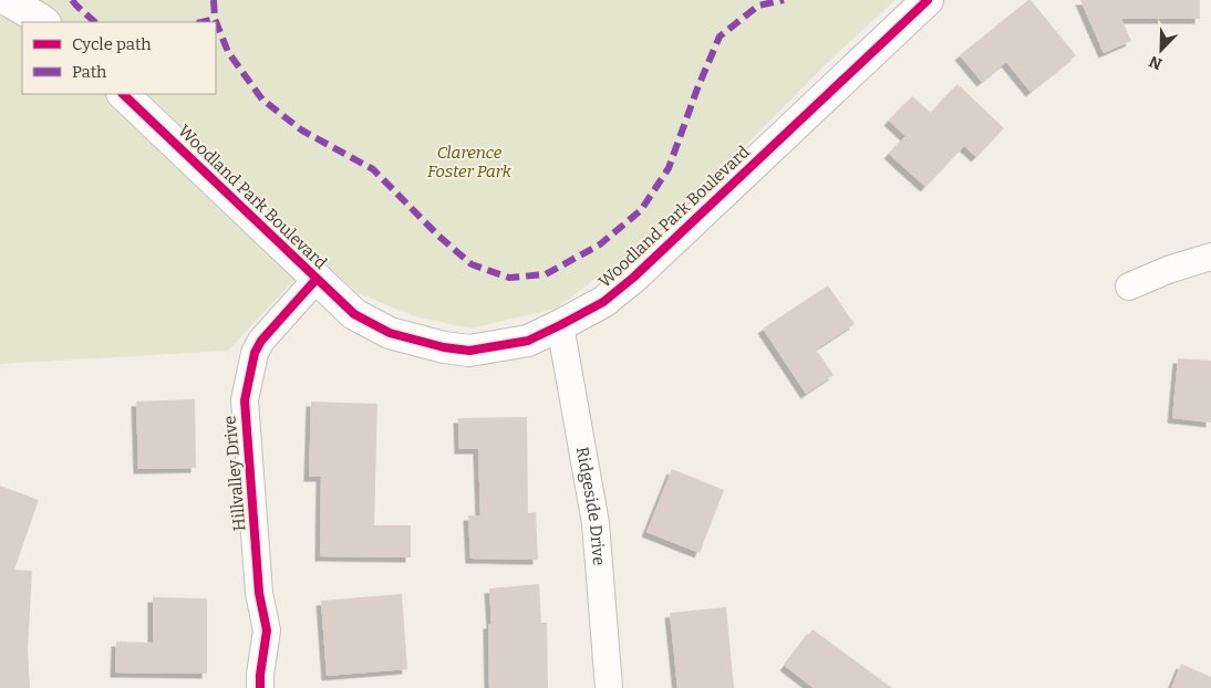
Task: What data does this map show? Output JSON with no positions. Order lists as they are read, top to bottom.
{
  "streets": {
    "street": ["Woodland Park Boulevard", "Hillvalley Drive", "Ridgeside Drive"]
  },
  "crossings": [
    ["Woodland Park Boulevard", "Hillvalley Drive"],
    ["Woodland Park Boulevard", "Ridgeside Drive"]
  ],
  "parks": ["Clarence Foster Park"],
  "legend": ["Cycle path", "Path"],
  "north": "bottom left"
}
